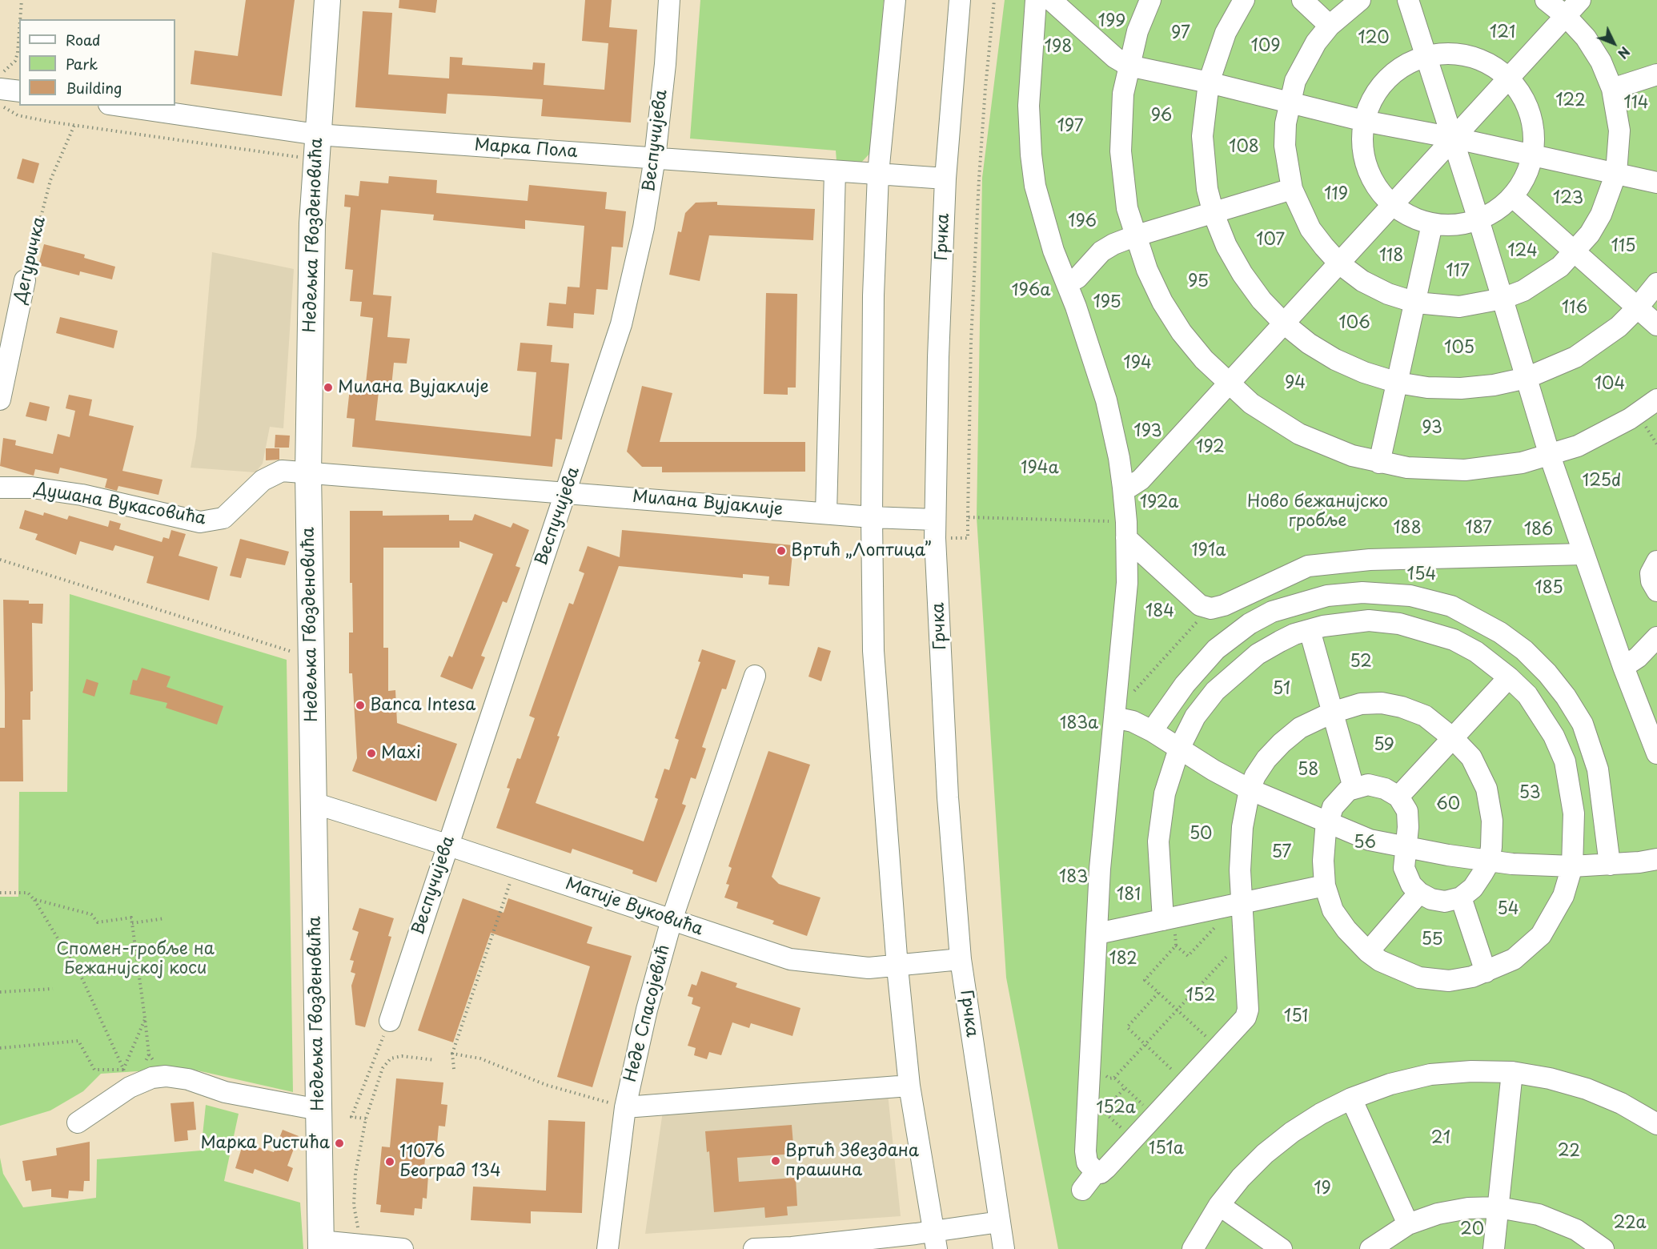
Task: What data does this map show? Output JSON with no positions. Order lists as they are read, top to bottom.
{
  "streets": {
    "main road": ["Недељка Гвозденовића"],
    "street": [
      "Веспучијева",
      "Марка Пола",
      "Грчка",
      "Дегуричка",
      "Милана Вујаклије",
      "Душана Вукасовића",
      "Матије Вуковића",
      "Неде Спасојевић"
    ]
  },
  "crossings": [
    ["Веспучијева", "Марка Пола"],
    ["Веспучијева", "Милана Вујаклије"],
    ["Веспучијева", "Матије Вуковића"],
    ["Марка Пола", "Недељка Гвозденовића"],
    ["Марка Пола", "Грчка"],
    ["Недељка Гвозденовића", "Дегуричка"],
    ["Недељка Гвозденовића", "Милана Вујаклије"],
    ["Недељка Гвозденовића", "Душана Вукасовића"],
    ["Недељка Гвозденовића", "Матије Вуковића"],
    ["Грчка", "Милана Вујаклије"],
    ["Грчка", "Матије Вуковића"],
    ["Милана Вујаклије", "Душана Вукасовића"],
    ["Матије Вуковића", "Неде Спасојевић"]
  ],
  "parks": [
    "199",
    "121",
    "97",
    "120",
    "109",
    "198",
    "122",
    "114",
    "96",
    "197",
    "108",
    "119",
    "123",
    "196",
    "107",
    "115",
    "124",
    "118",
    "117",
    "95",
    "196a",
    "195",
    "116",
    "106",
    "105",
    "194",
    "94",
    "104",
    "93",
    "193",
    "192",
    "194a",
    "125d",
    "Ново бежанијско гробље",
    "192а",
    "188",
    "187",
    "186",
    "191a",
    "154",
    "185",
    "184",
    "52",
    "51",
    "183a",
    "59",
    "58",
    "53",
    "60",
    "50",
    "56",
    "57",
    "183",
    "181",
    "54",
    "55",
    "Спомен-гробље на Бежанијској коси",
    "182",
    "152",
    "151",
    "152a",
    "21",
    "151a",
    "22",
    "19",
    "22a",
    "20"
  ],
  "places": [
    "Милана Вујаклије",
    "Вртић „Лоптица”",
    "Banca Intesa",
    "Maxi",
    "Марка Ристића",
    "Вртић Звездана прашина",
    "11076 Београд 134"
  ],
  "legend": ["Road", "Park", "Building"],
  "north": "bottom right"
}
